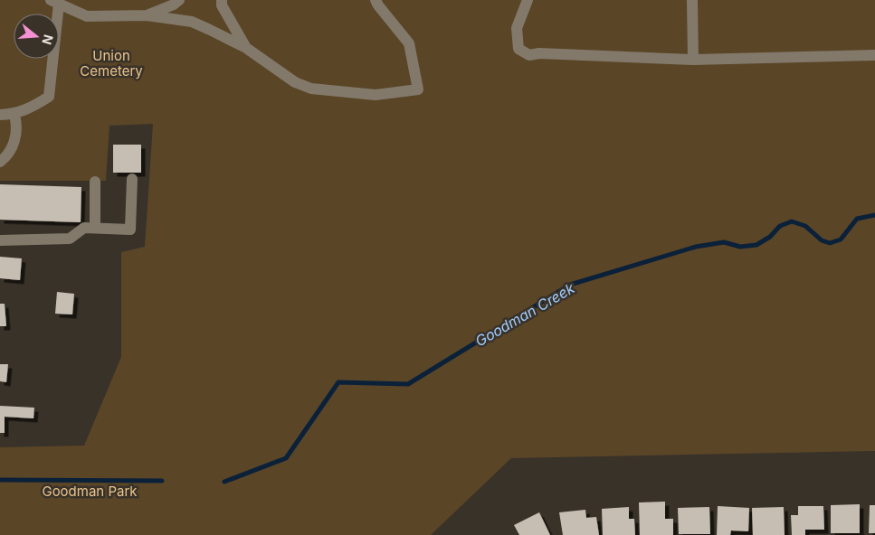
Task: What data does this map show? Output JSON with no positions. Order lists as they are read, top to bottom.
{
  "water": ["Goodman Creek"],
  "parks": ["Union Cemetery", "Goodman Park"],
  "north": "right"
}
